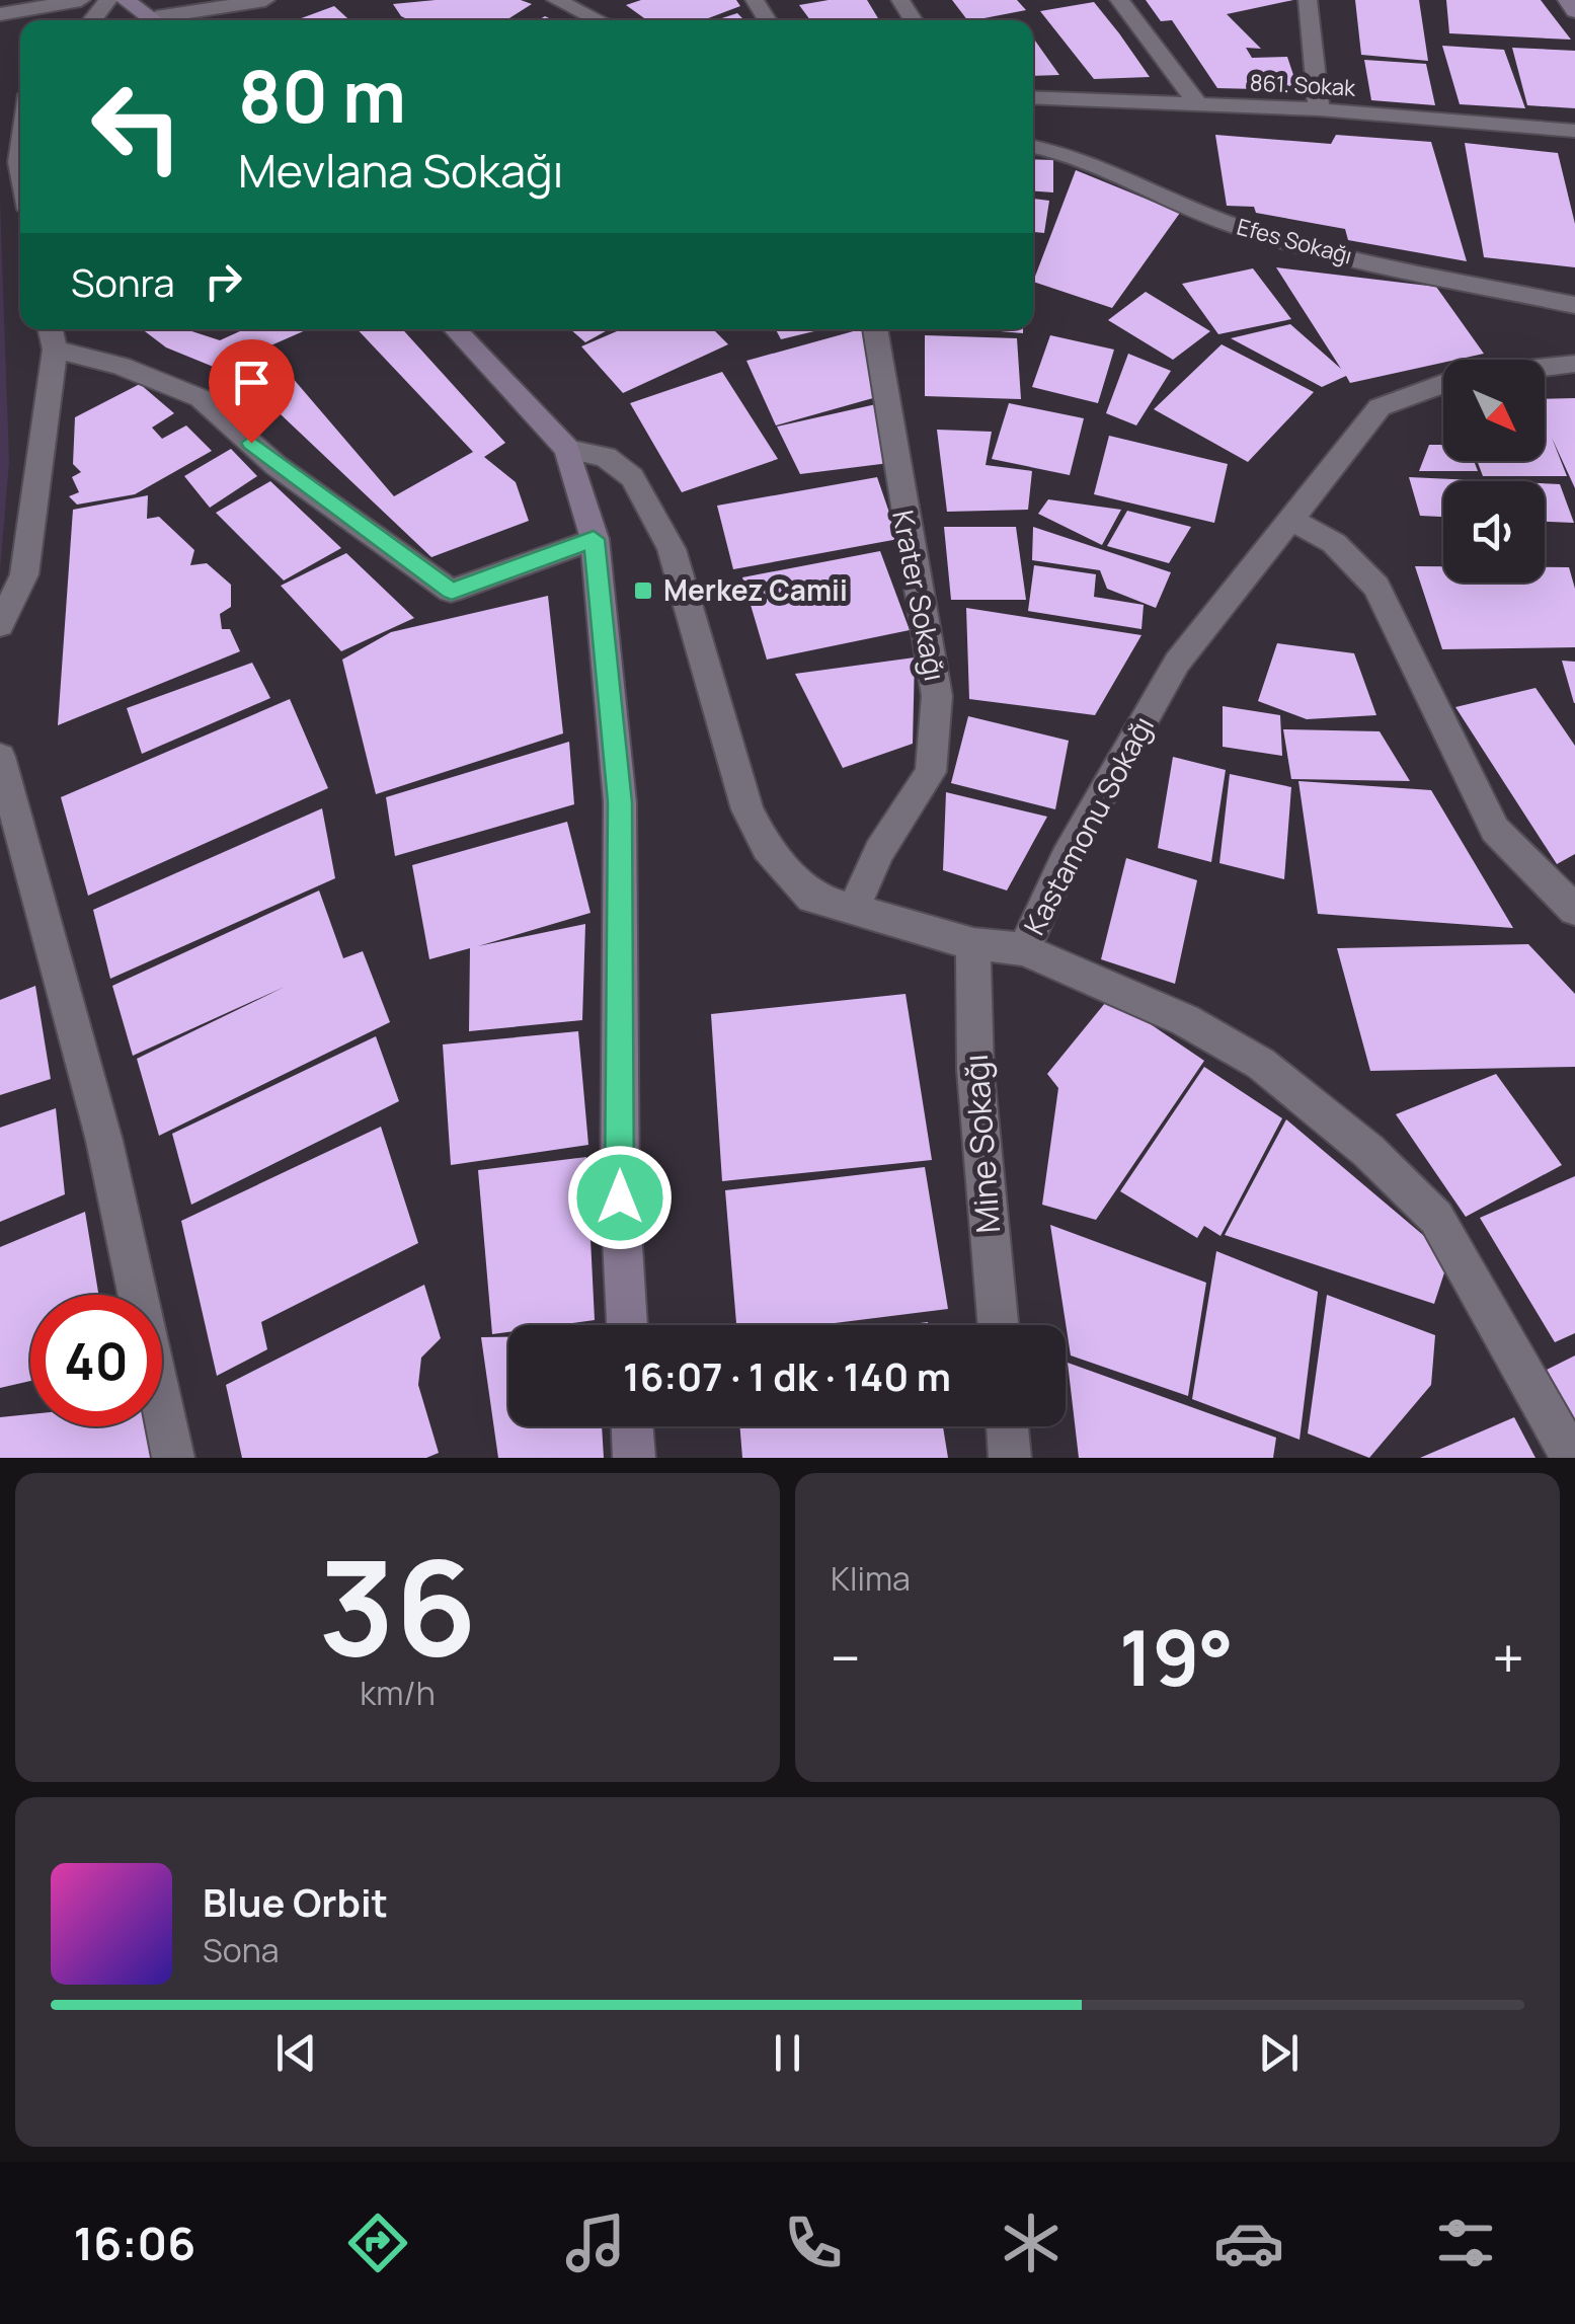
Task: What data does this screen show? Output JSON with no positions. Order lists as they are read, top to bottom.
{
  "streets": {
    "street": [
      "861. Sokak",
      "Efes Sokağı",
      "Krater Sokağı",
      "Kastamonu Sokağı",
      "Mine Sokağı"
    ]
  },
  "crossings": [
    ["Krater Sokağı", "Kastamonu Sokağı"],
    ["Kastamonu Sokağı", "Mine Sokağı"]
  ],
  "places": {
    "transit": ["Merkez Camii"]
  },
  "north": "bottom right",
  "page": {
    "turn": ["80 m", "Mevlana Sokağı"],
    "then": "Sonra",
    "limit": "40",
    "trip": "16:07 · 1 dk · 140 m",
    "tile": [
      ["36", "km/h"],
      "Klima"
    ],
    "heat": ["−", "19°", "+"],
    "song": ["Blue Orbit", "Sona"],
    "tabs": "16:06"
  }
}
